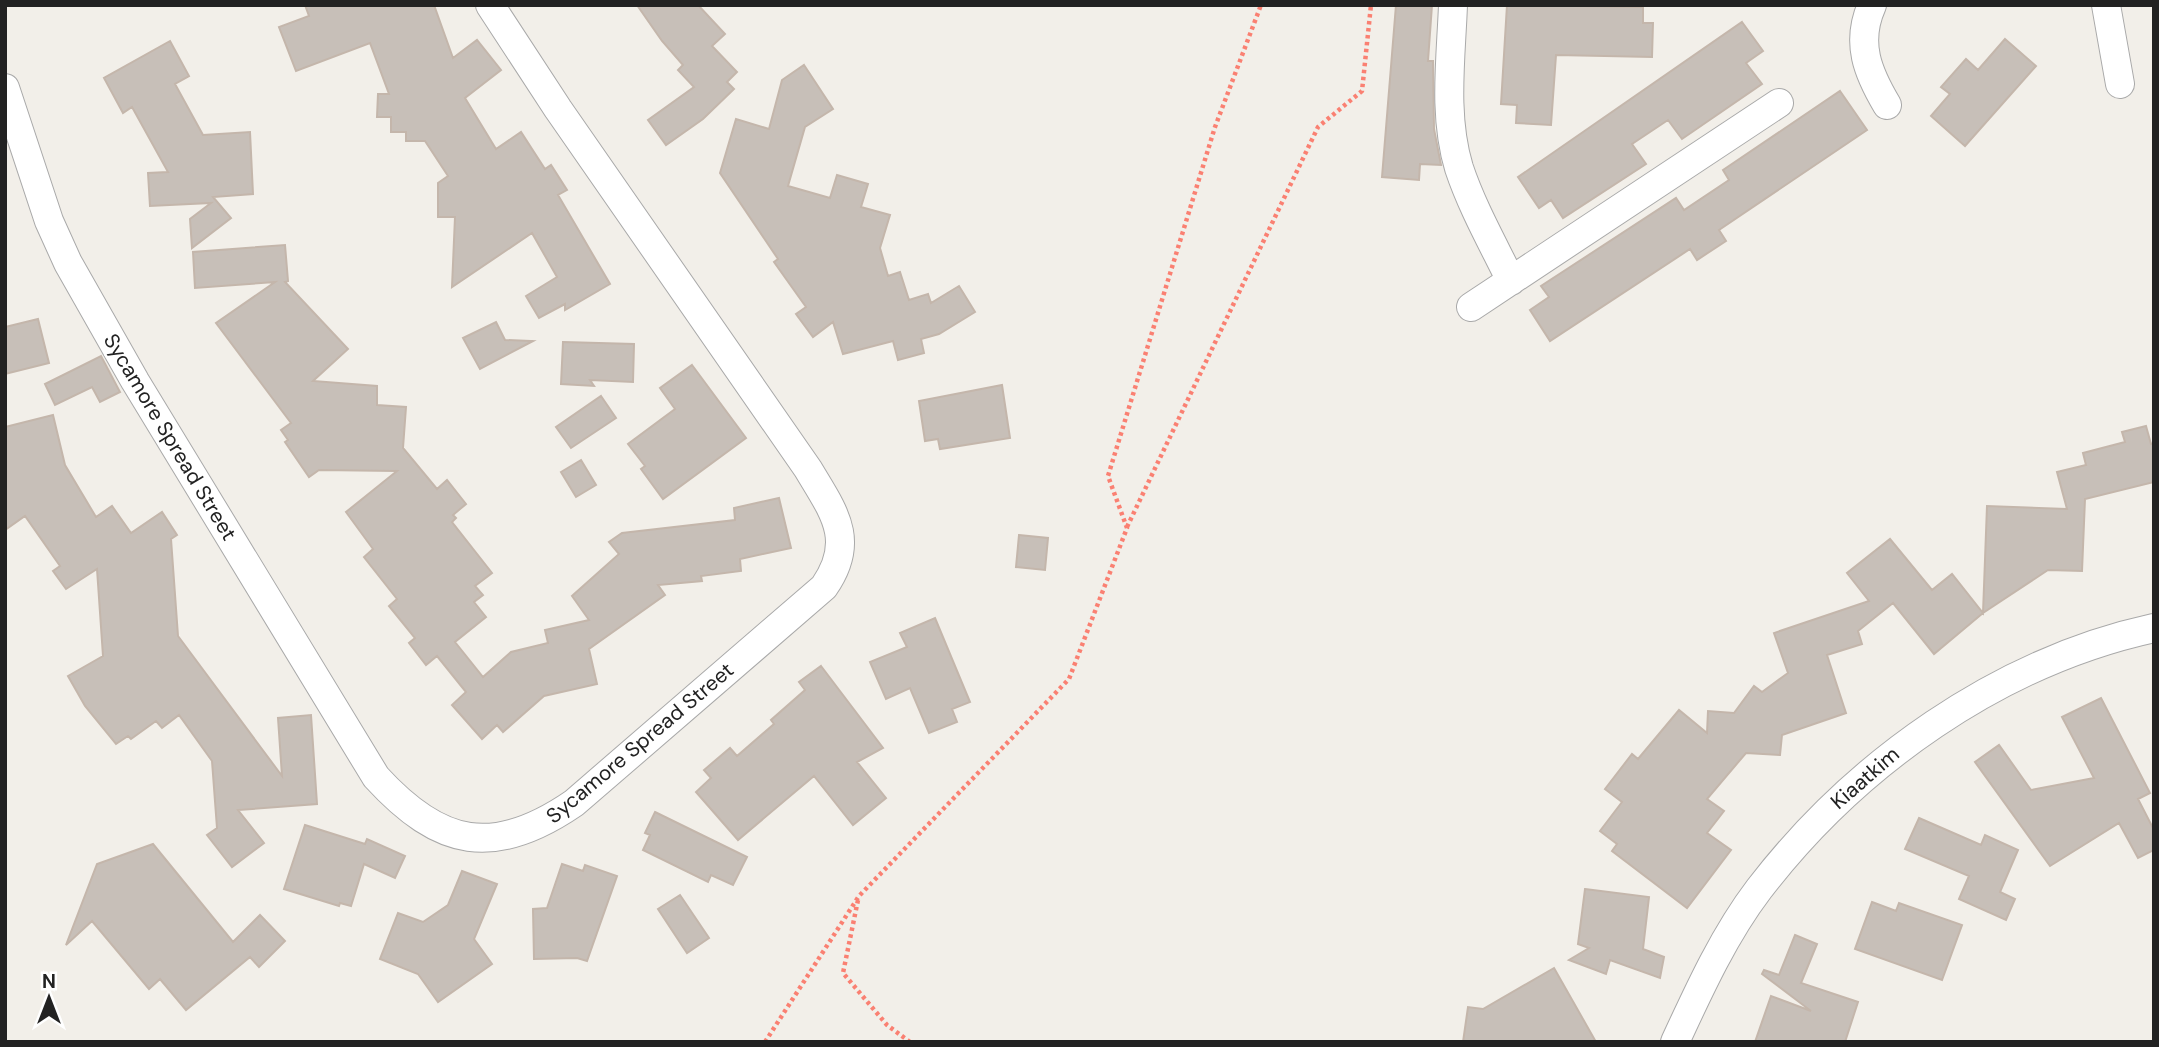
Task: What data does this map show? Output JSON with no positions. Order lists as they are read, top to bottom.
{
  "streets": {
    "street": ["Sycamore Spread Street", "Kiaatkim"]
  },
  "north": "top"
}
